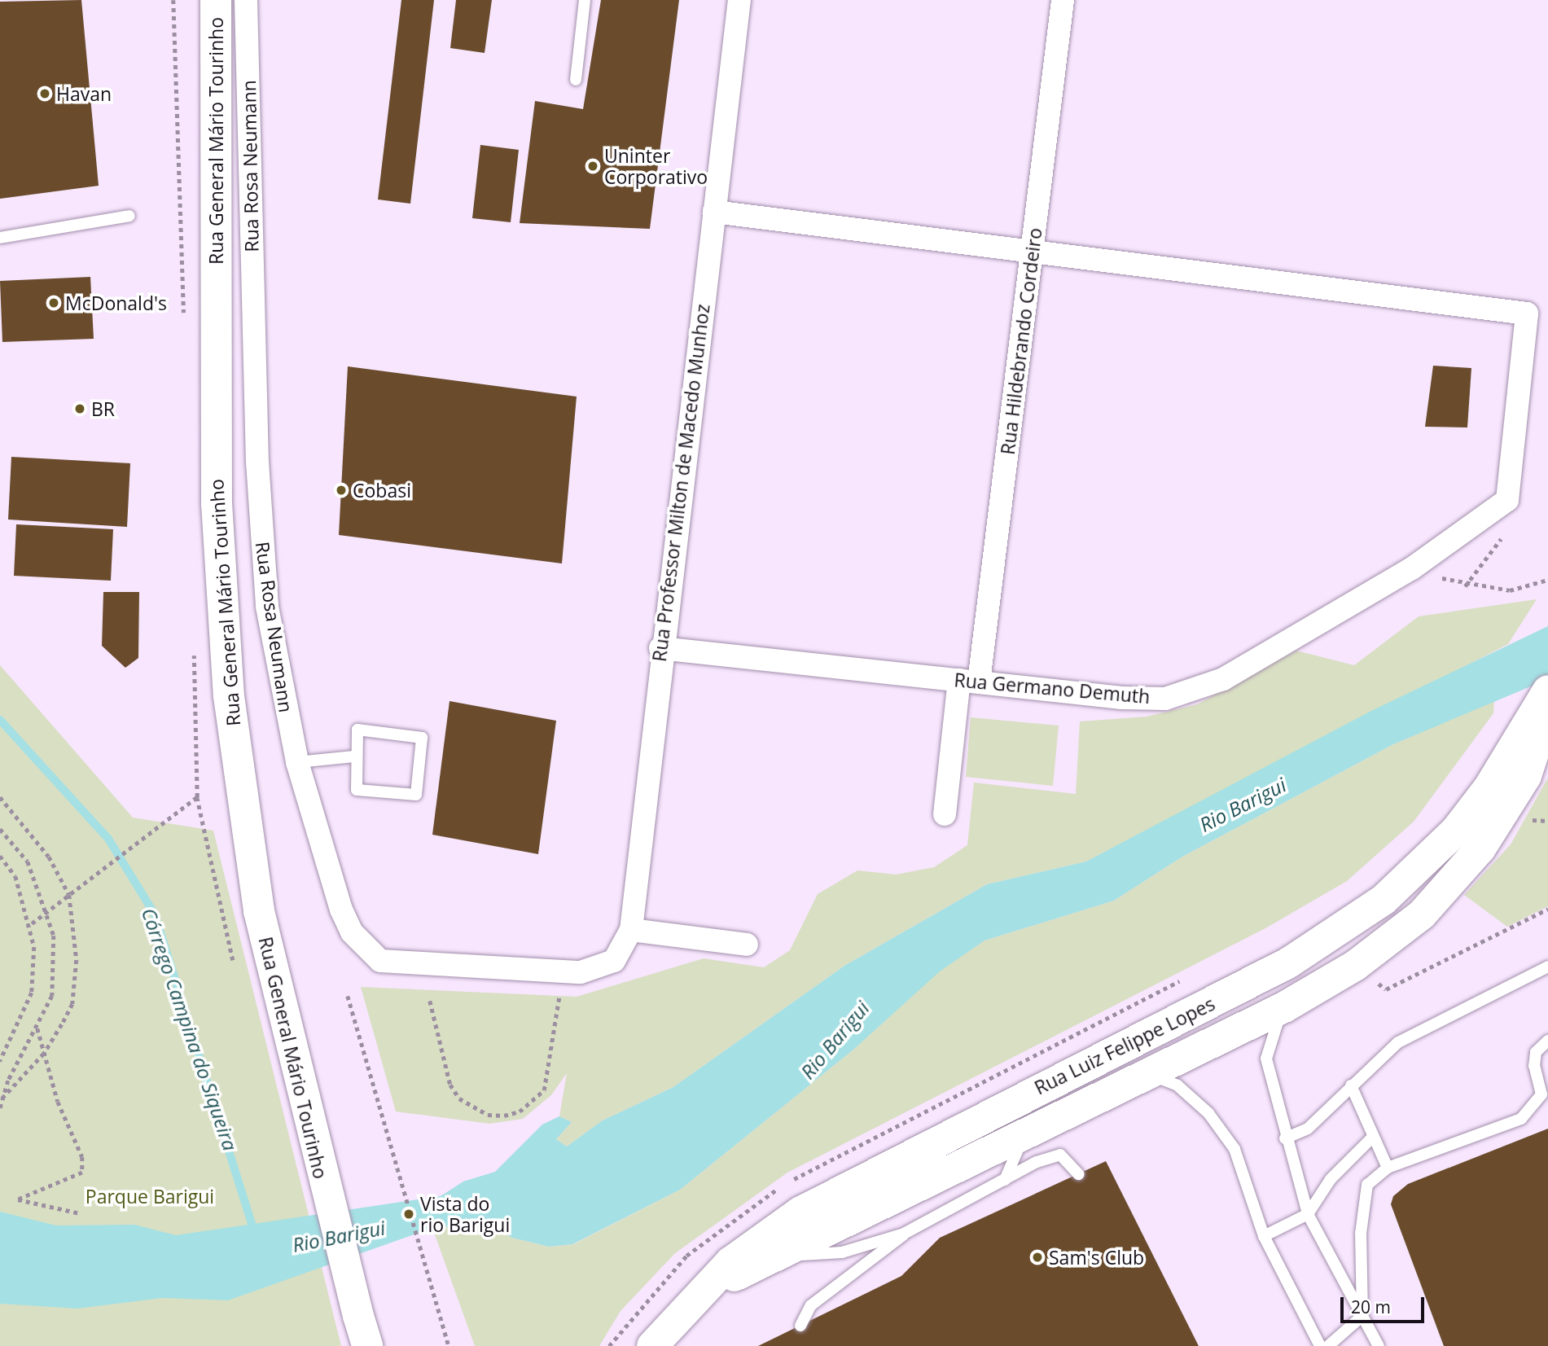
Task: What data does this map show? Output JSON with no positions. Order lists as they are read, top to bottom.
{
  "streets": {
    "main road": ["Rua General Mário Tourinho", "Rua Luiz Felippe Lopes"],
    "street": [
      "Rua Rosa Neumann",
      "Rua Hildebrando Cordeiro",
      "Rua Professor Milton de Macedo Munhoz",
      "Rua Germano Demuth"
    ]
  },
  "crossings": [
    ["Rua Rosa Neumann", "Rua Professor Milton de Macedo Munhoz"],
    ["Rua Hildebrando Cordeiro", "Rua Germano Demuth"],
    ["Rua Professor Milton de Macedo Munhoz", "Rua Germano Demuth"]
  ],
  "water": ["Rio Barigui", "Córrego Campina do Siqueira"],
  "parks": ["Parque Barigui"],
  "places": [
    "Havan",
    "Uninter Corporativo",
    "McDonald's",
    "BR",
    "Cobasi",
    "Vista do rio Barigui",
    "Sam's Club"
  ],
  "scale_bar": "20 m"
}
